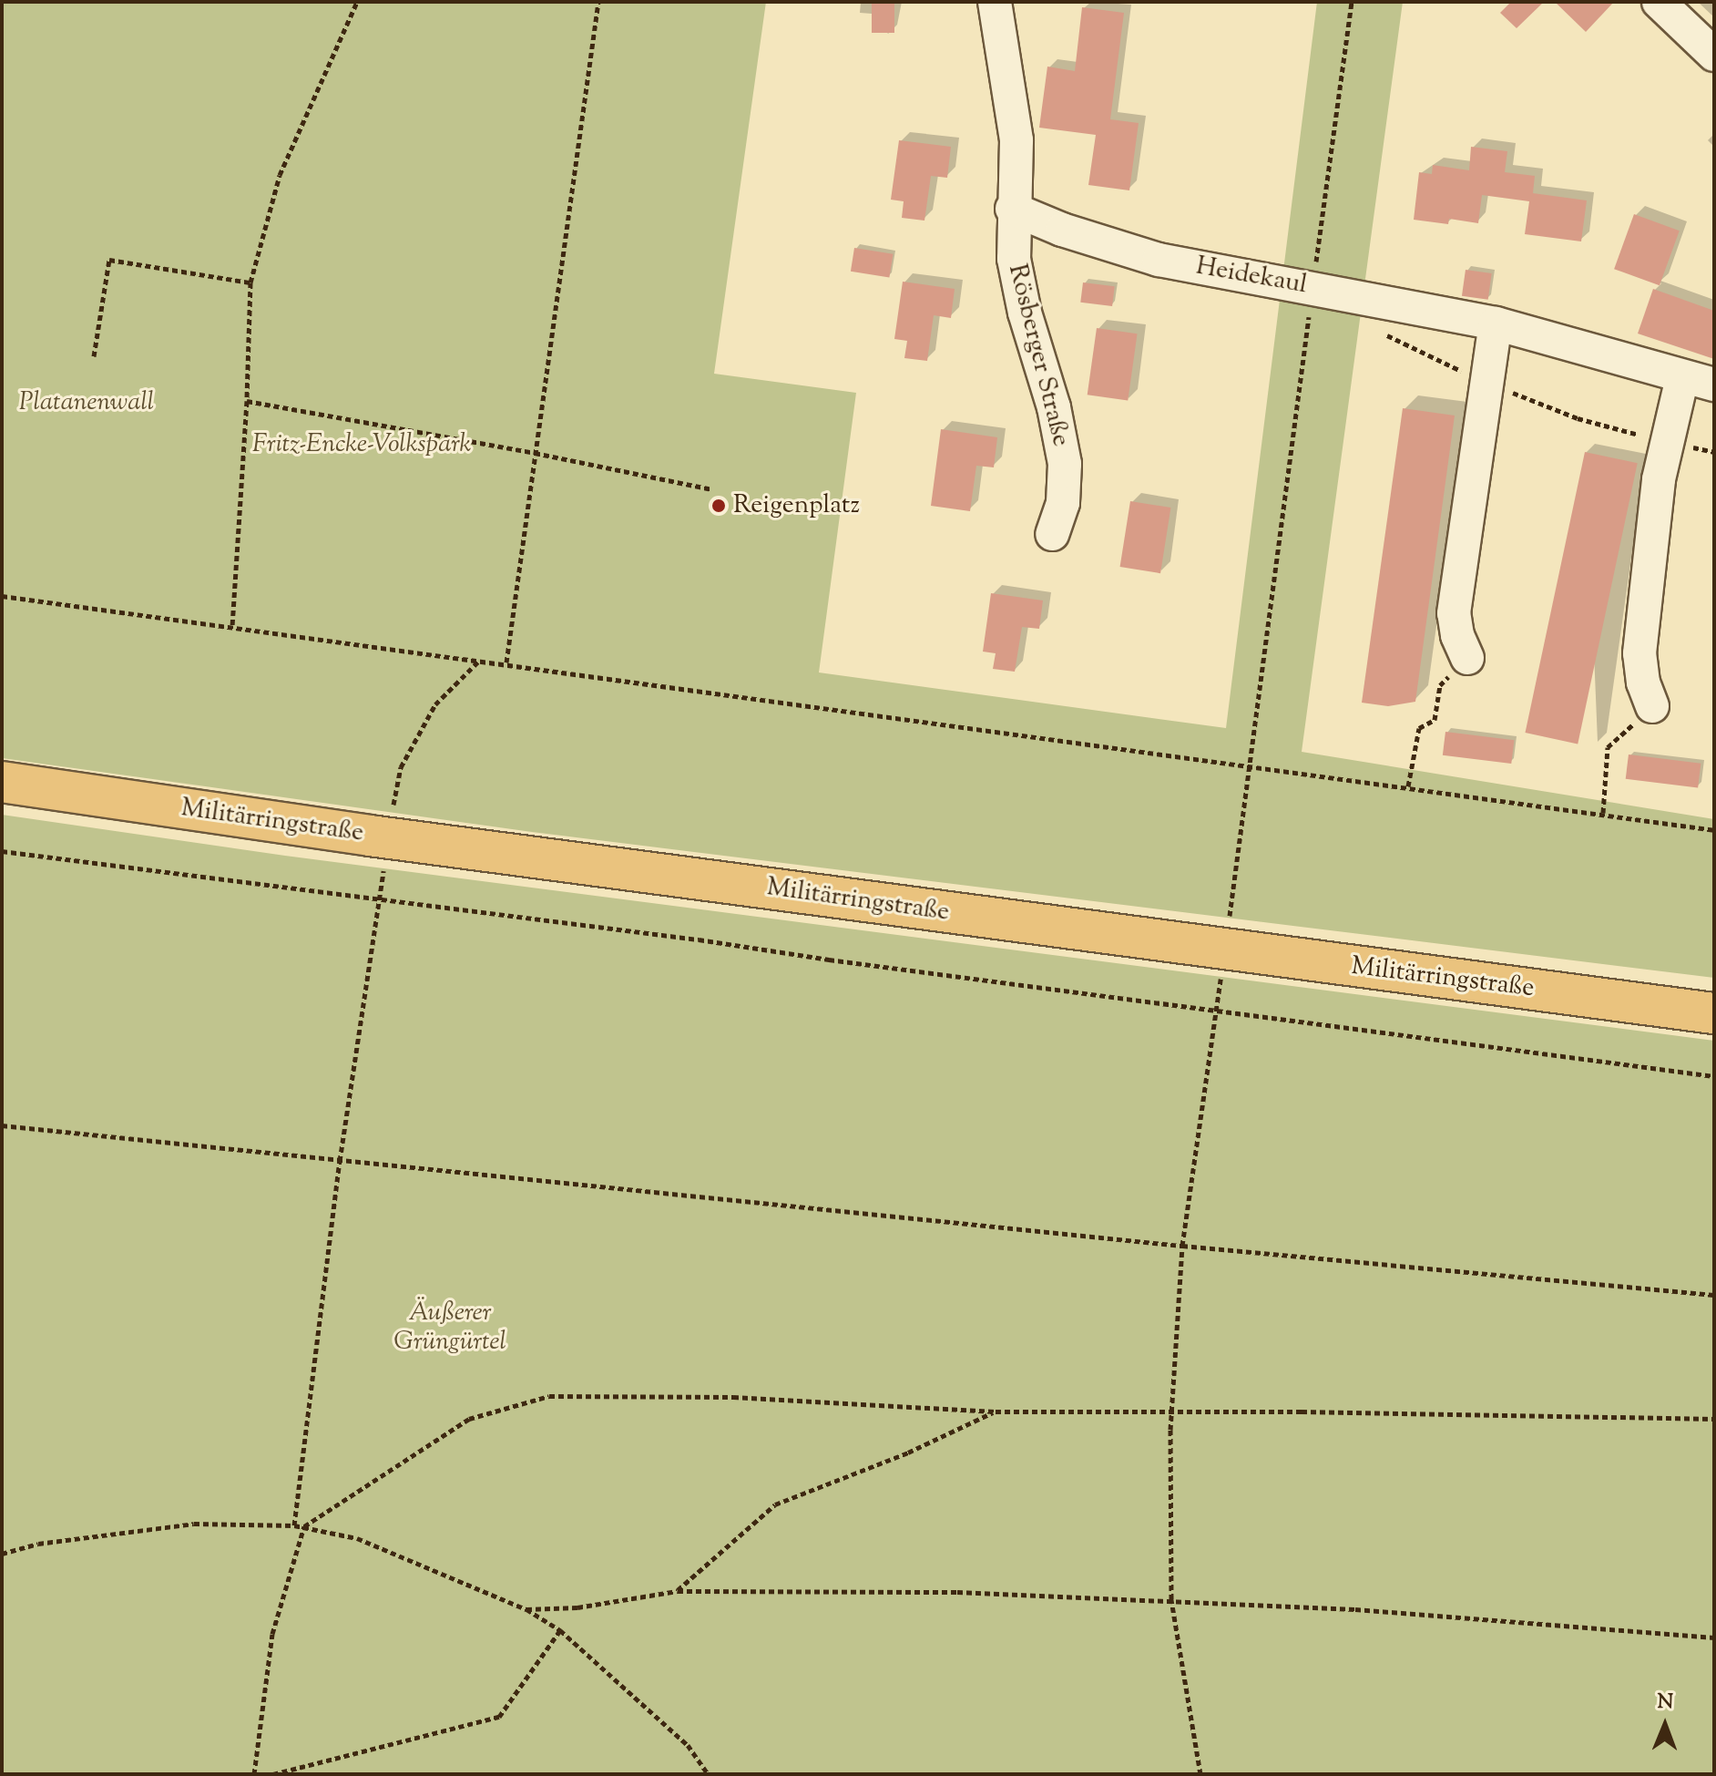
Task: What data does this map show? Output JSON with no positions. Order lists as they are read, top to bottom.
{
  "streets": {
    "main road": ["Militärringstraße"],
    "street": ["Heidekaul", "Rösberger Straße"]
  },
  "crossings": [
    ["Heidekaul", "Rösberger Straße"]
  ],
  "parks": ["Platanenwall", "Fritz-Encke-Volkspark", "Äußerer Grüngürtel"],
  "places": ["Reigenplatz"],
  "north": "top"
}
